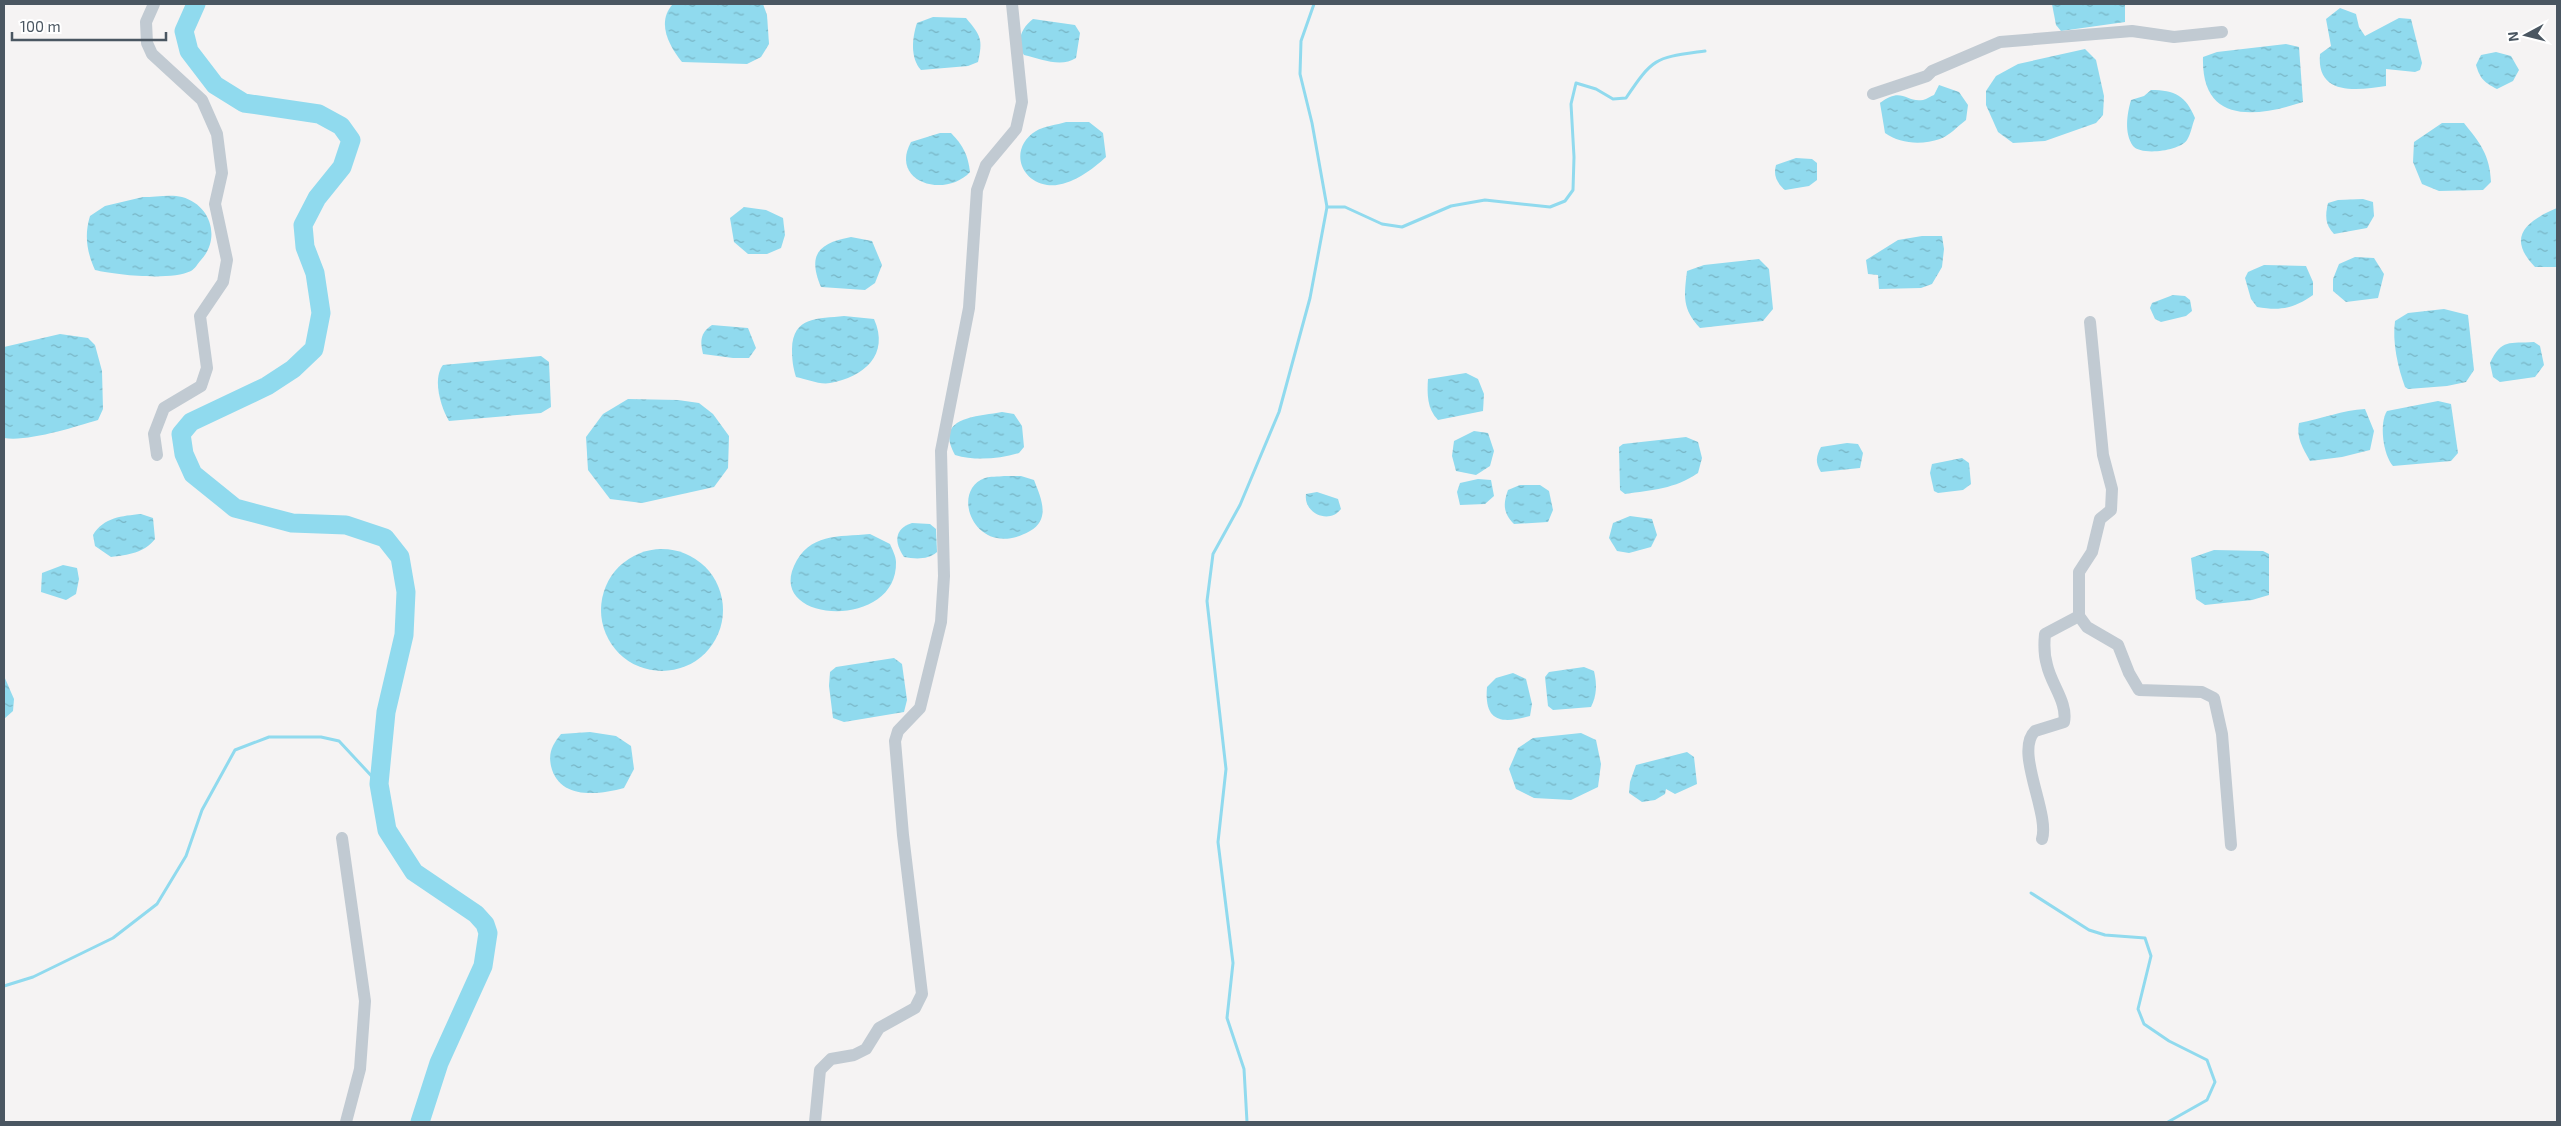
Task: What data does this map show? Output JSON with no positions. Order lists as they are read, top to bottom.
{
  "scale_bar": "100 m",
  "north": "left"
}
